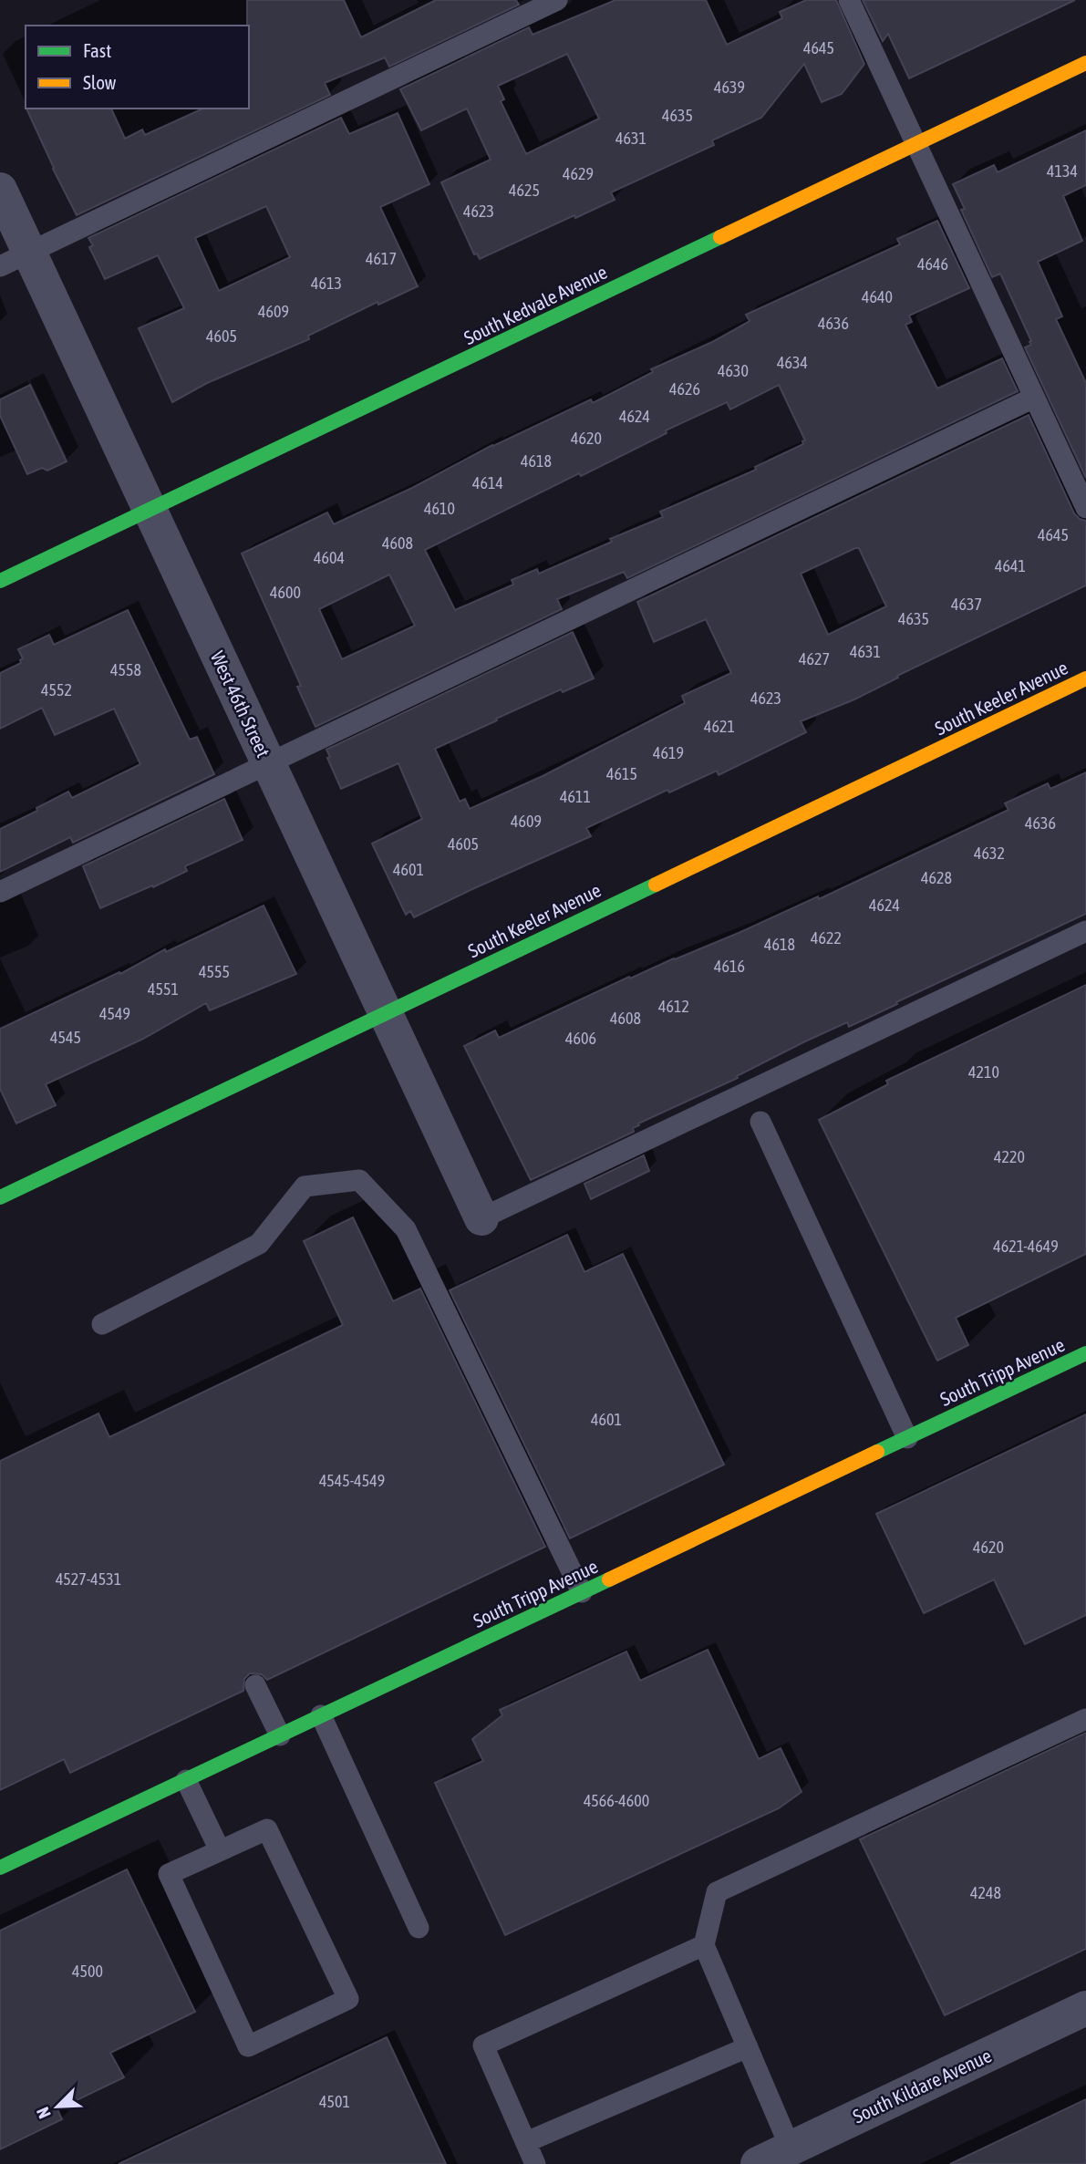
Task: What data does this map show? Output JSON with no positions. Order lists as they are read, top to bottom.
{
  "streets": {
    "street": [
      "South Kedvale Avenue",
      "South Keeler Avenue",
      "West 46th Street",
      "South Tripp Avenue",
      "South Kildare Avenue"
    ]
  },
  "crossings": [
    ["South Kedvale Avenue", "West 46th Street"],
    ["South Keeler Avenue", "West 46th Street"]
  ],
  "house_numbers": [
    "4645",
    "4639",
    "4635",
    "4631",
    "4134",
    "4629",
    "4625",
    "4623",
    "4617",
    "4646",
    "4613",
    "4640",
    "4609",
    "4636",
    "4605",
    "4634",
    "4630",
    "4626",
    "4624",
    "4620",
    "4618",
    "4614",
    "4610",
    "4645",
    "4608",
    "4604",
    "4641",
    "4600",
    "4637",
    "4635",
    "4631",
    "4627",
    "4558",
    "4552",
    "4623",
    "4621",
    "4619",
    "4615",
    "4611",
    "4609",
    "4636",
    "4605",
    "4632",
    "4601",
    "4628",
    "4624",
    "4622",
    "4618",
    "4616",
    "4555",
    "4551",
    "4612",
    "4549",
    "4608",
    "4545",
    "4606",
    "4210",
    "4220",
    "4621-4649",
    "4601",
    "4545-4549",
    "4620",
    "4527-4531",
    "4566-4600",
    "4248",
    "4500",
    "4501"
  ],
  "legend": ["Fast", "Slow"],
  "north": "bottom left"
}
